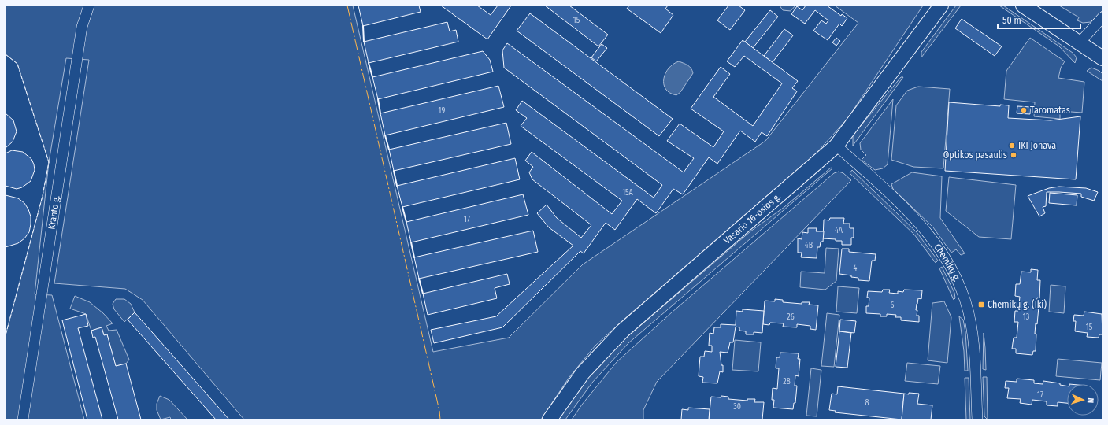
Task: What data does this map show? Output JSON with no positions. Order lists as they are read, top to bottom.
{
  "streets": {
    "main road": ["Vasario 16-osios g."],
    "street": ["Kranto g.", "Chemikų g."]
  },
  "crossings": [
    ["Vasario 16-osios g.", "Chemikų g."]
  ],
  "places": {
    "other": ["Taromatas", "IKI Jonava", "Optikos pasaulis"],
    "transit": ["Chemikų g. (Iki)"]
  },
  "house_numbers": [
    "15",
    "19",
    "15A",
    "17",
    "4A",
    "4B",
    "4",
    "6",
    "26",
    "13",
    "15",
    "28",
    "17",
    "8",
    "30"
  ],
  "scale_bar": "50 m",
  "north": "right"
}
